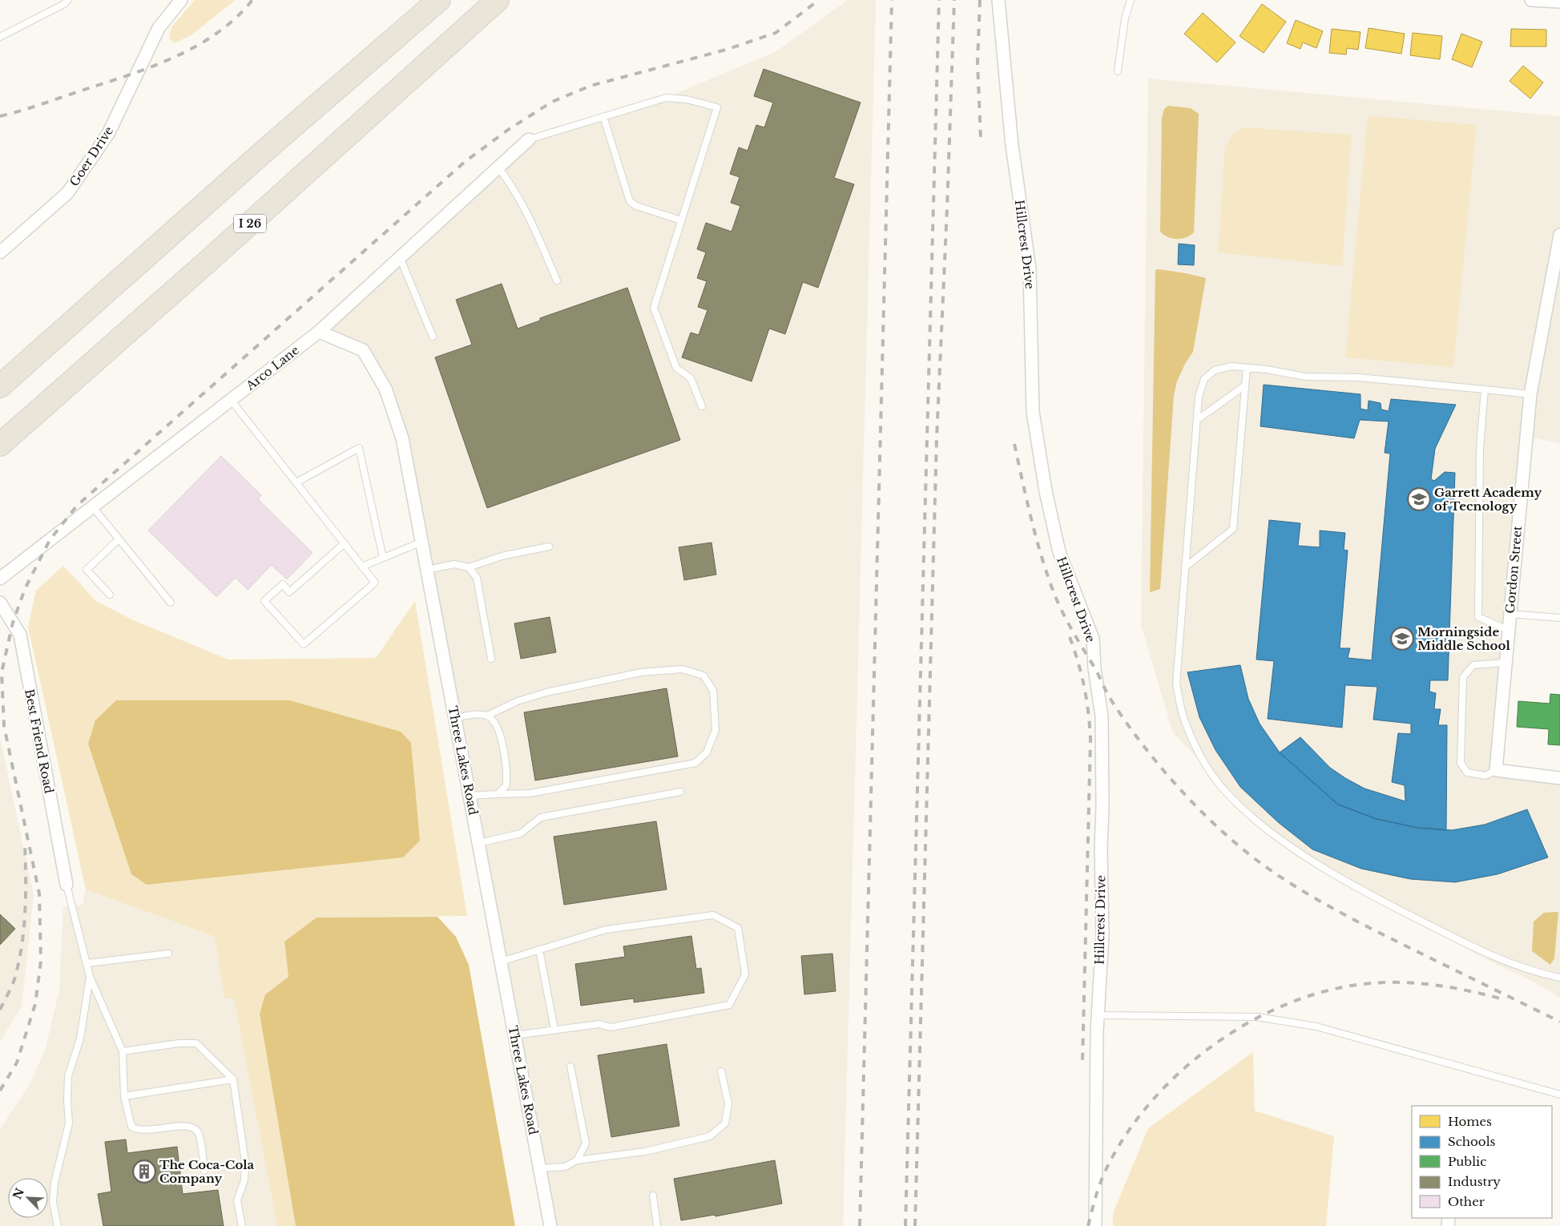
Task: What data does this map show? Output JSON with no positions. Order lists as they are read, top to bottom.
{
  "streets": {
    "highway": ["I 26"],
    "street": [
      "Goer Drive",
      "Hillcrest Drive",
      "Arco Lane",
      "Gordon Street",
      "Best Friend Road",
      "Three Lakes Road"
    ]
  },
  "crossings": [
    ["Arco Lane", "Three Lakes Road"]
  ],
  "places": {
    "school or university": ["Garrett Academy of Tecnology", "Morningside Middle School"],
    "building": ["The Coca-Cola Company"]
  },
  "legend": [
    "Homes",
    "Schools",
    "Public",
    "Industry",
    "Other"
  ],
  "north": "top left"
}
